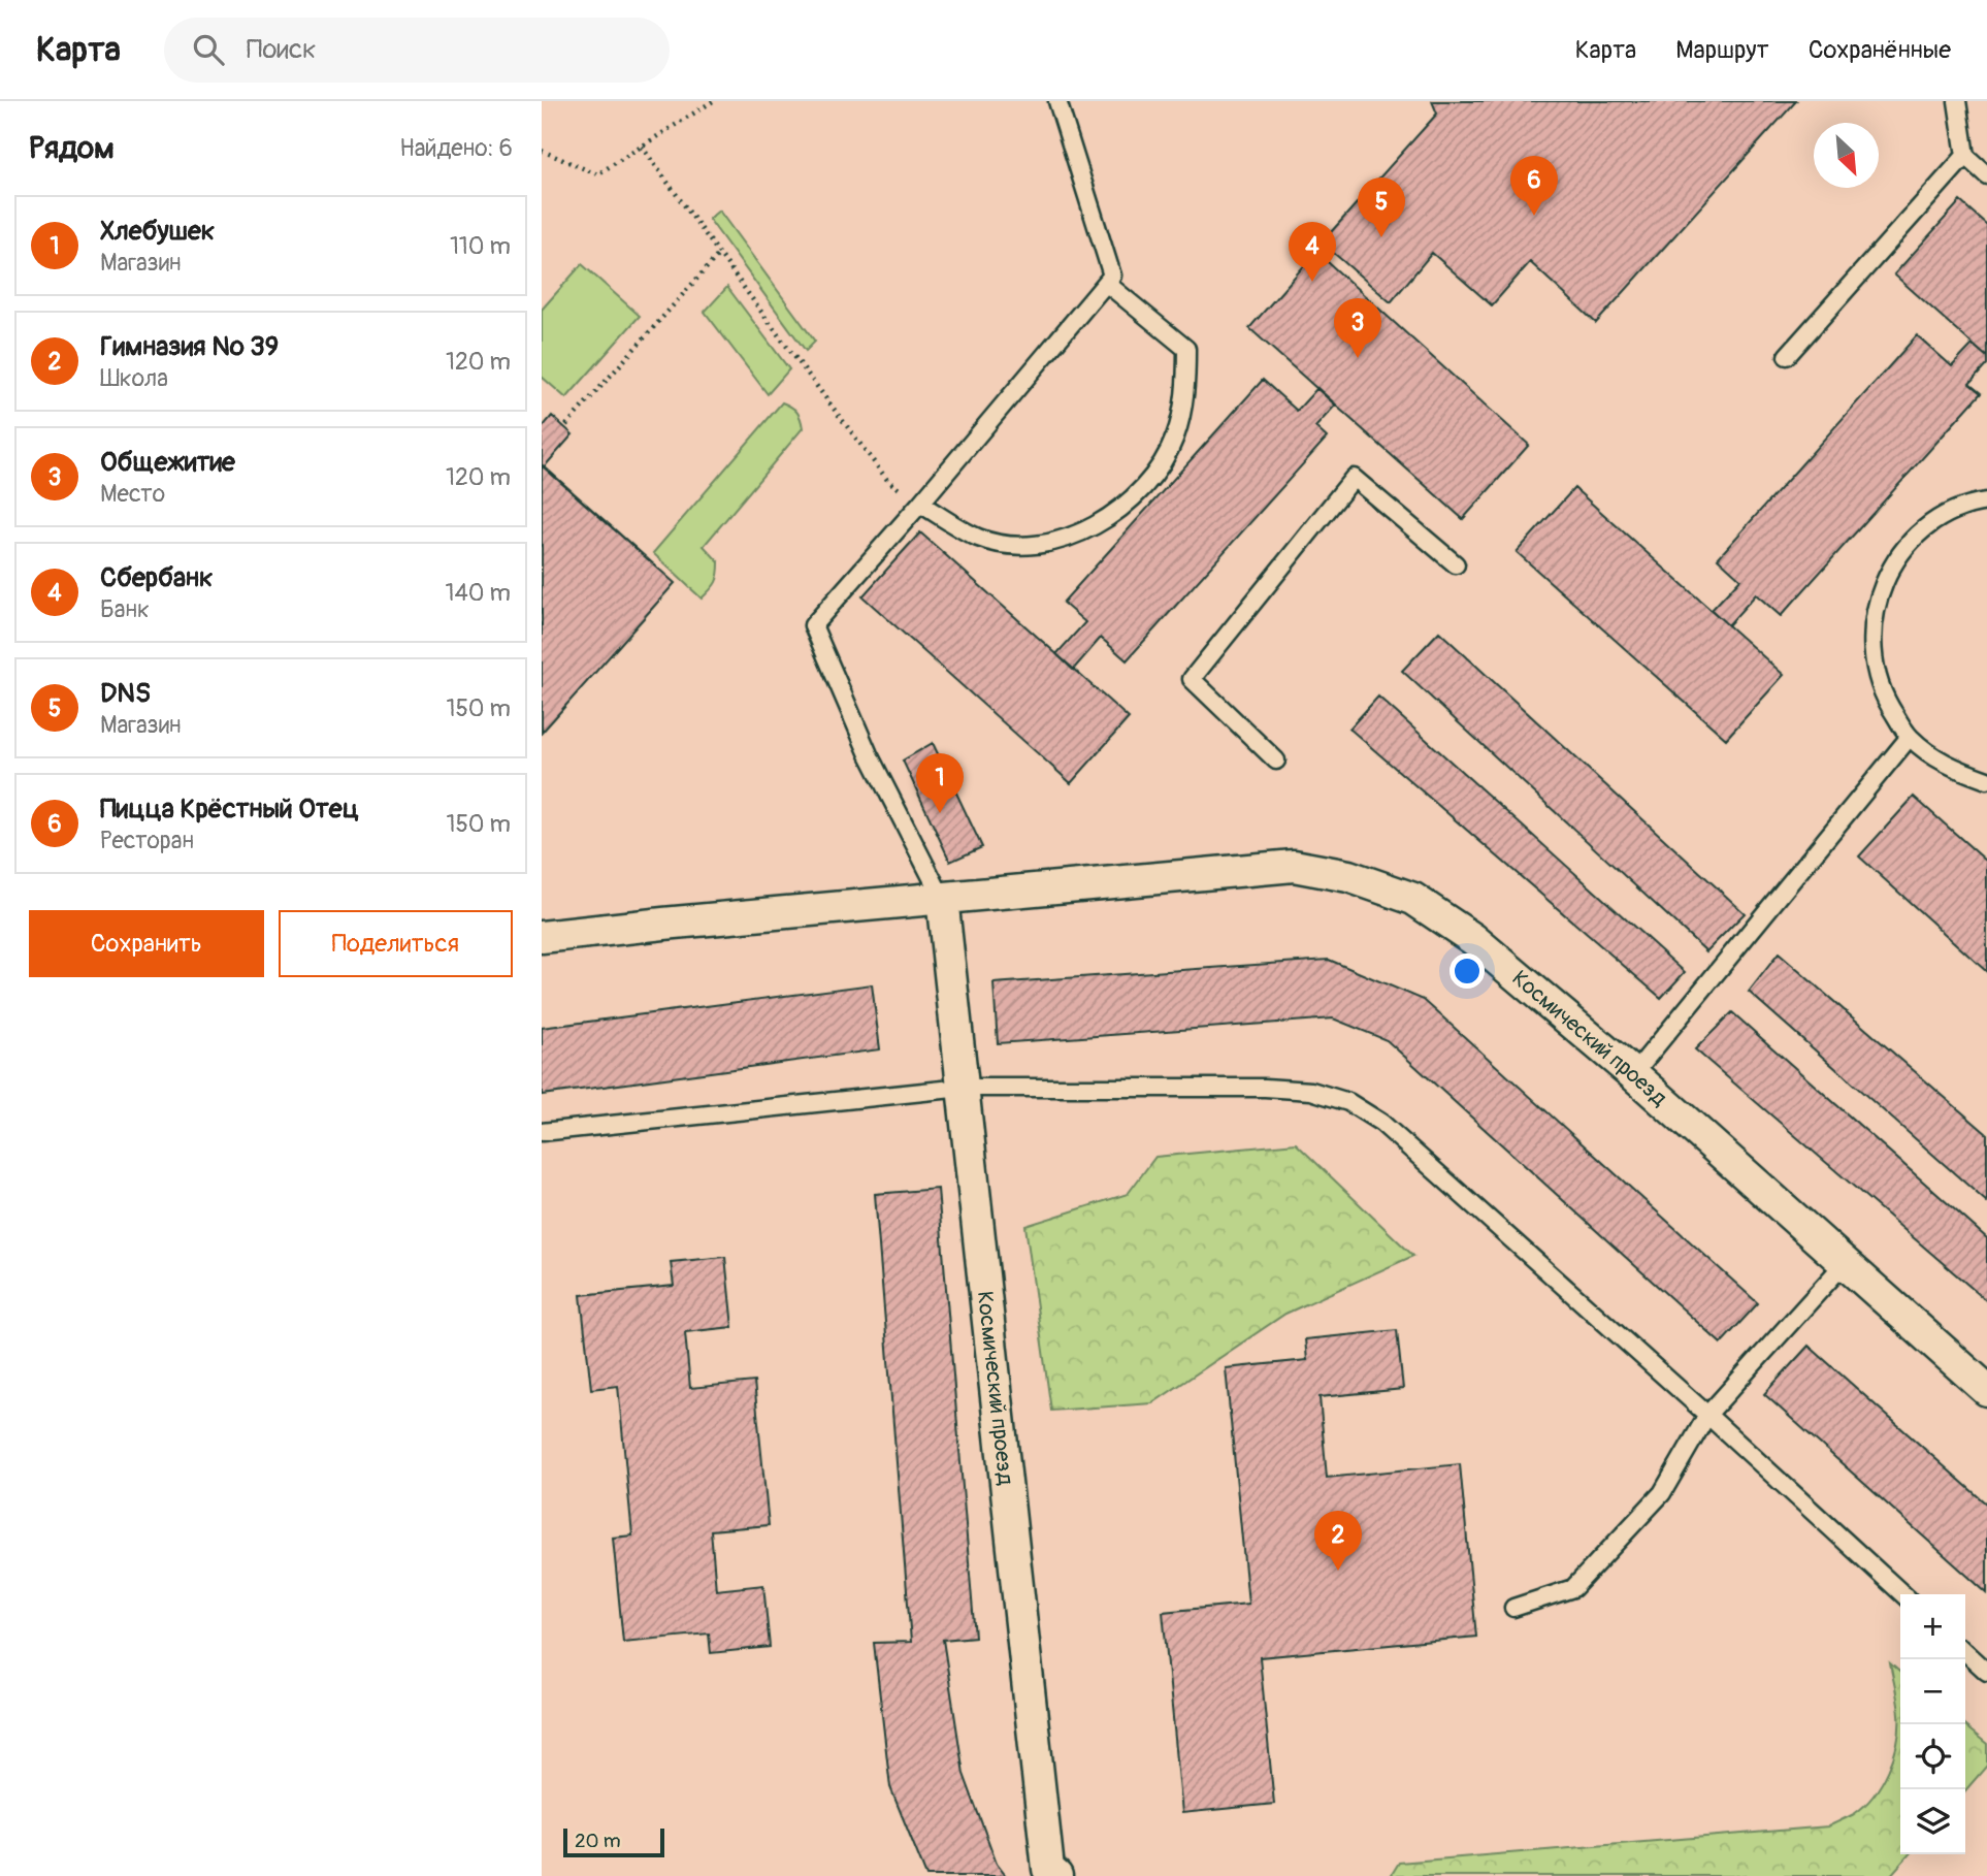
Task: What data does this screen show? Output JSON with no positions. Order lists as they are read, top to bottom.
{
  "streets": {
    "street": ["Космический проезд"]
  },
  "scale_bar": "20 m",
  "north": "bottom right",
  "page": {
    "header": "Карта",
    "search": "Поиск",
    "nav": ["Карта", "Маршрут", "Сохранённые"],
    "heading": ["Рядом", "Найдено: 6"],
    "pins": [
      "6",
      "5",
      "4",
      "3",
      "1",
      "2"
    ],
    "list": [
      {
        "mark": "1",
        "name": "Хлебушек",
        "note": "Магазин",
        "value": "110 m"
      },
      {
        "mark": "2",
        "name": "Гимназия № 39",
        "note": "Школа",
        "value": "120 m"
      },
      {
        "mark": "3",
        "name": "Общежитие",
        "note": "Место",
        "value": "120 m"
      },
      {
        "mark": "4",
        "name": "Сбербанк",
        "note": "Банк",
        "value": "140 m"
      },
      {
        "mark": "5",
        "name": "DNS",
        "note": "Магазин",
        "value": "150 m"
      },
      {
        "mark": "6",
        "name": "Пицца Крёстный Отец",
        "note": "Ресторан",
        "value": "150 m"
      }
    ],
    "buttons": ["Сохранить", "Поделиться"],
    "map_buttons": ["+", "−"],
    "scale": "20 m"
  }
}
